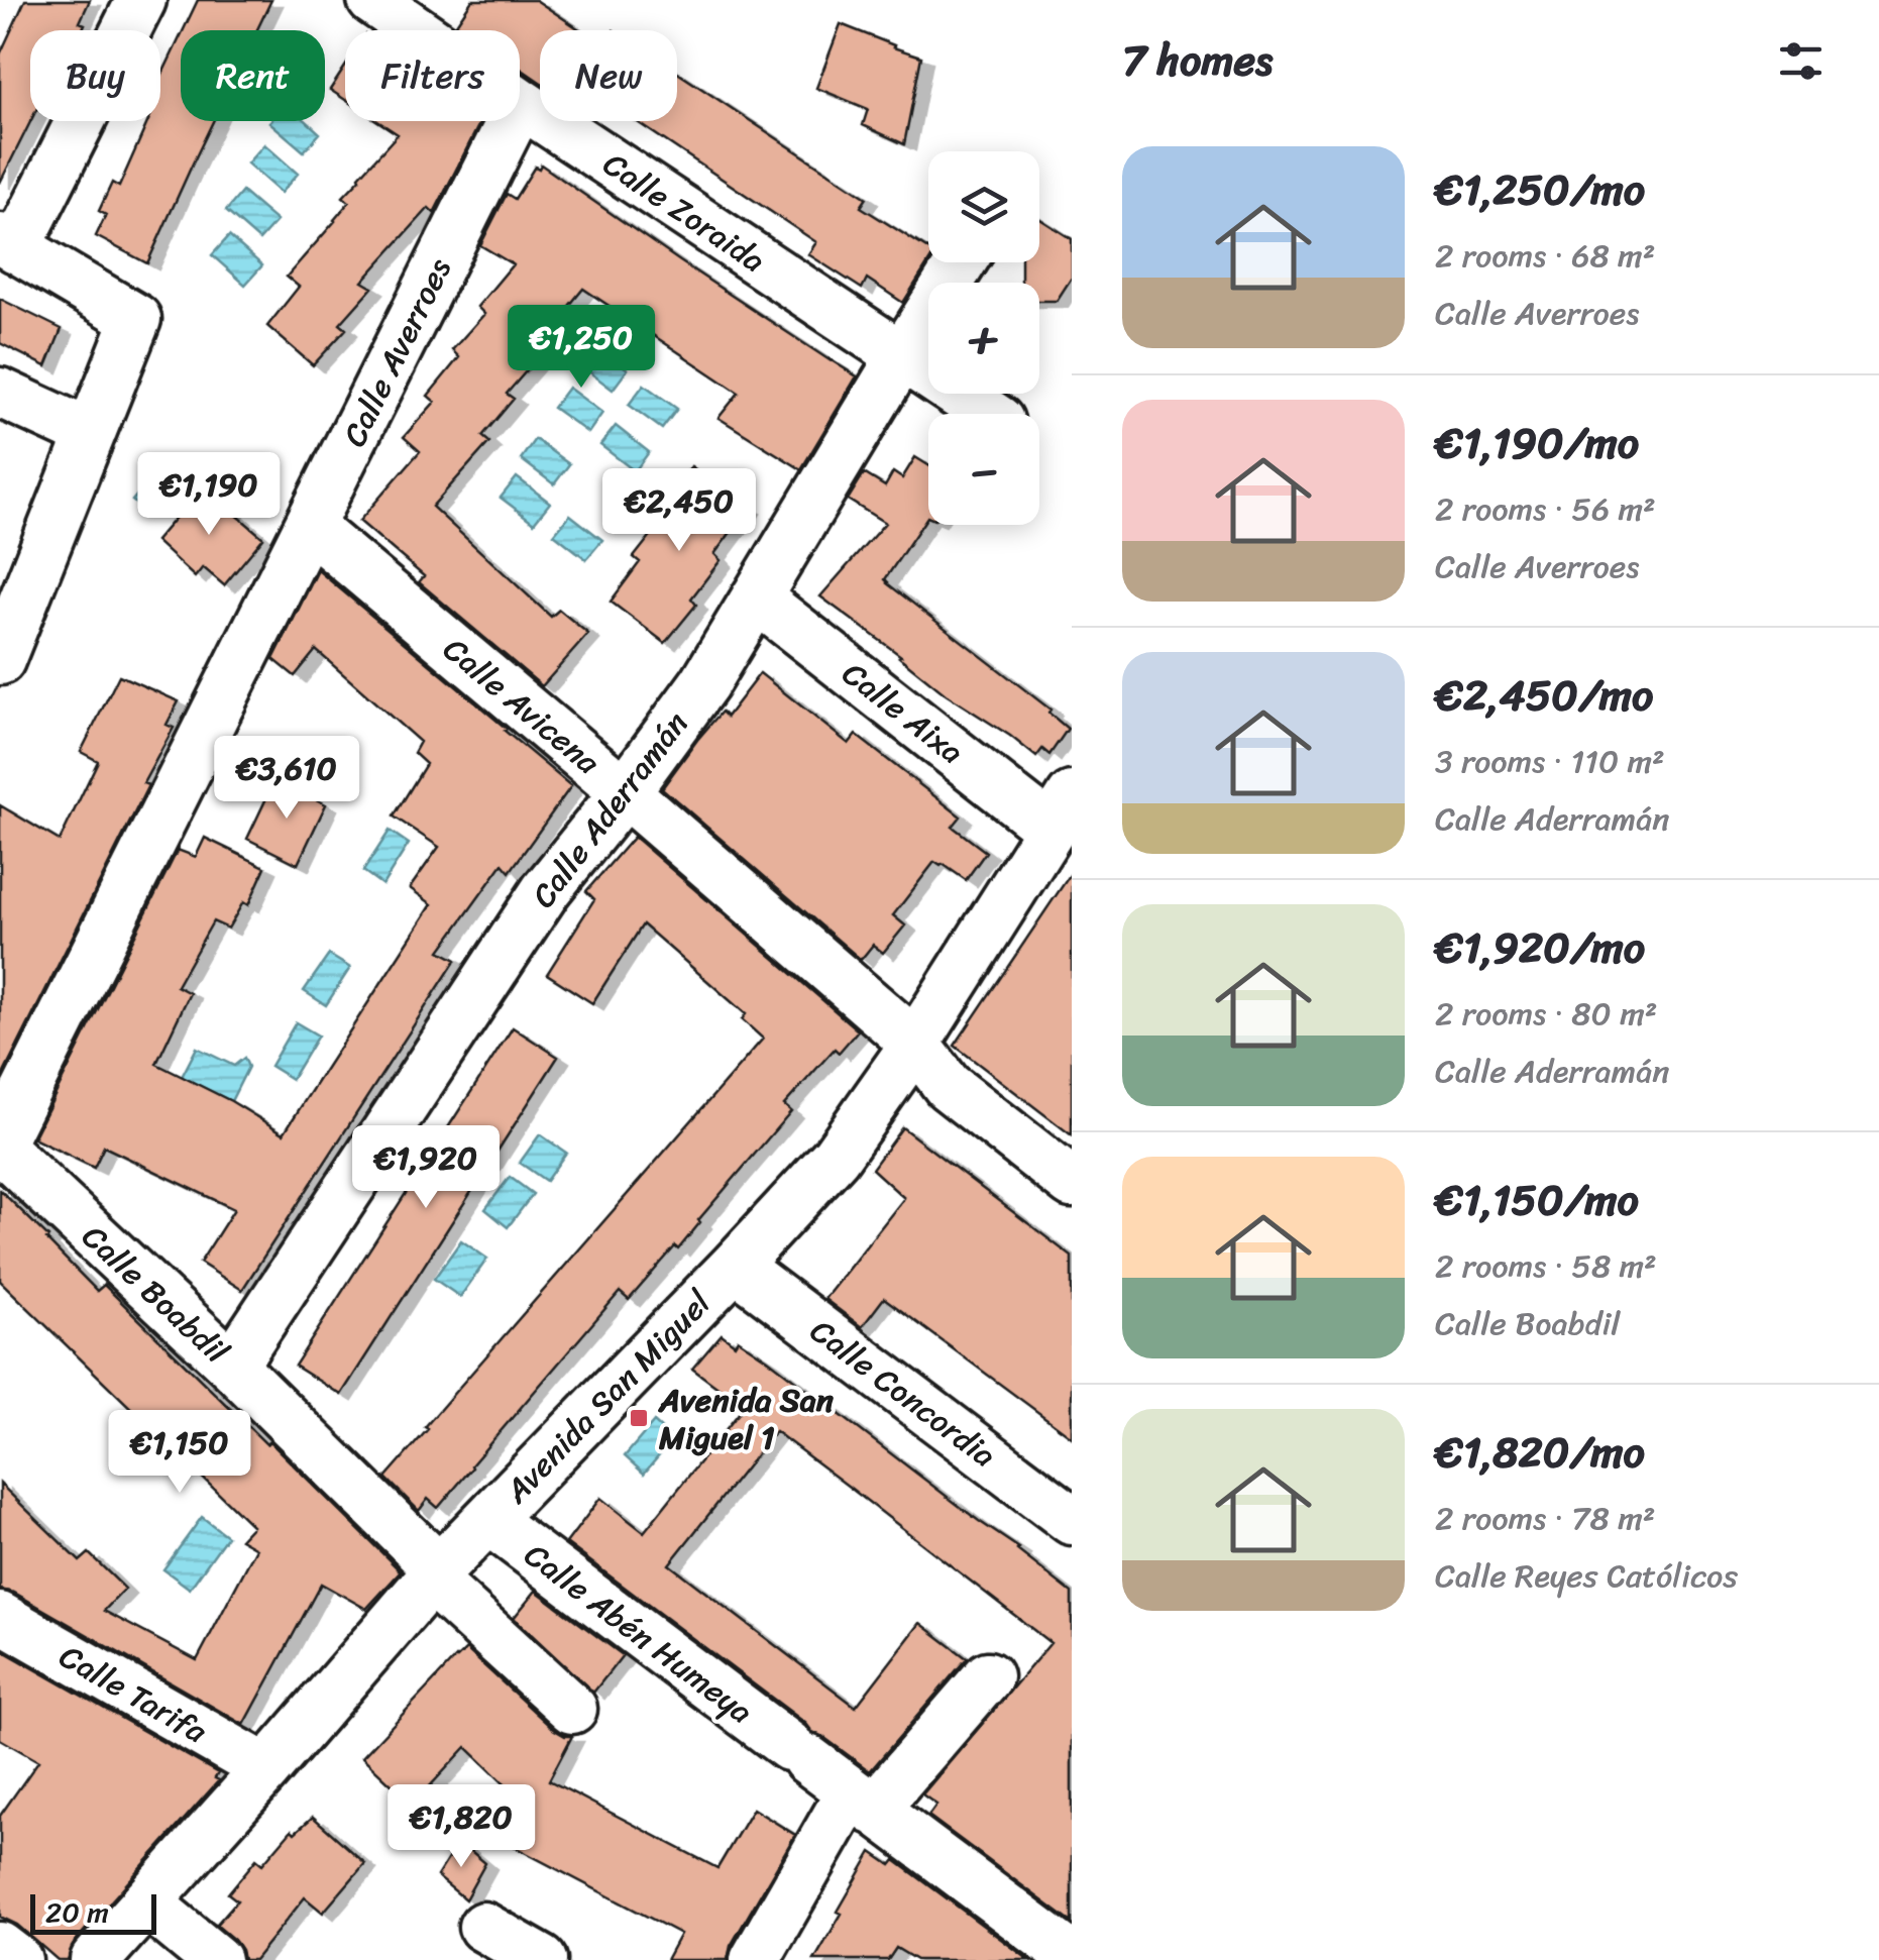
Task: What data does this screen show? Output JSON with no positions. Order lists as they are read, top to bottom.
{
  "streets": {
    "street": [
      "Calle Zoraida",
      "Calle Averroes",
      "Calle Avicena",
      "Calle Aixa",
      "Calle Aderramán",
      "Calle Boabdil",
      "Calle Concordia",
      "Avenida San Miguel",
      "Calle Abén Humeya",
      "Calle Tarifa"
    ]
  },
  "crossings": [
    ["Calle Zoraida", "Calle Averroes"],
    ["Calle Zoraida", "Calle Aderramán"],
    ["Calle Averroes", "Calle Avicena"],
    ["Calle Averroes", "Calle Boabdil"],
    ["Calle Avicena", "Calle Aderramán"],
    ["Calle Avicena", "Avenida San Miguel"],
    ["Calle Aixa", "Calle Aderramán"],
    ["Calle Aixa", "Avenida San Miguel"],
    ["Calle Aderramán", "Calle Boabdil"],
    ["Calle Boabdil", "Avenida San Miguel"],
    ["Calle Concordia", "Avenida San Miguel"],
    ["Avenida San Miguel", "Calle Abén Humeya"],
    ["Avenida San Miguel", "Calle Tarifa"]
  ],
  "places": {
    "transit": ["Avenida San Miguel 1"]
  },
  "scale_bar": "20 m",
  "page": {
    "heading": "7 homes",
    "chip": [
      "Buy",
      "Rent",
      "Filters",
      "New"
    ],
    "list": [
      {
        "name": "€1,250/mo",
        "note": "2 rooms · 68 m² · Calle Averroes"
      },
      {
        "name": "€1,190/mo",
        "note": "2 rooms · 56 m² · Calle Averroes"
      },
      {
        "name": "€2,450/mo",
        "note": "3 rooms · 110 m² · Calle Aderramán"
      },
      {
        "name": "€1,920/mo",
        "note": "2 rooms · 80 m² · Calle Aderramán"
      },
      {
        "name": "€1,150/mo",
        "note": "2 rooms · 58 m² · Calle Boabdil"
      },
      {
        "name": "€1,820/mo",
        "note": "2 rooms · 78 m² · Calle Reyes Católicos"
      }
    ],
    "map_buttons": ["+", "−"],
    "price": [
      "€1,250",
      "€1,190",
      "€2,450",
      "€3,610",
      "€1,920",
      "€1,150",
      "€1,820"
    ],
    "scale": "20 m"
  }
}
